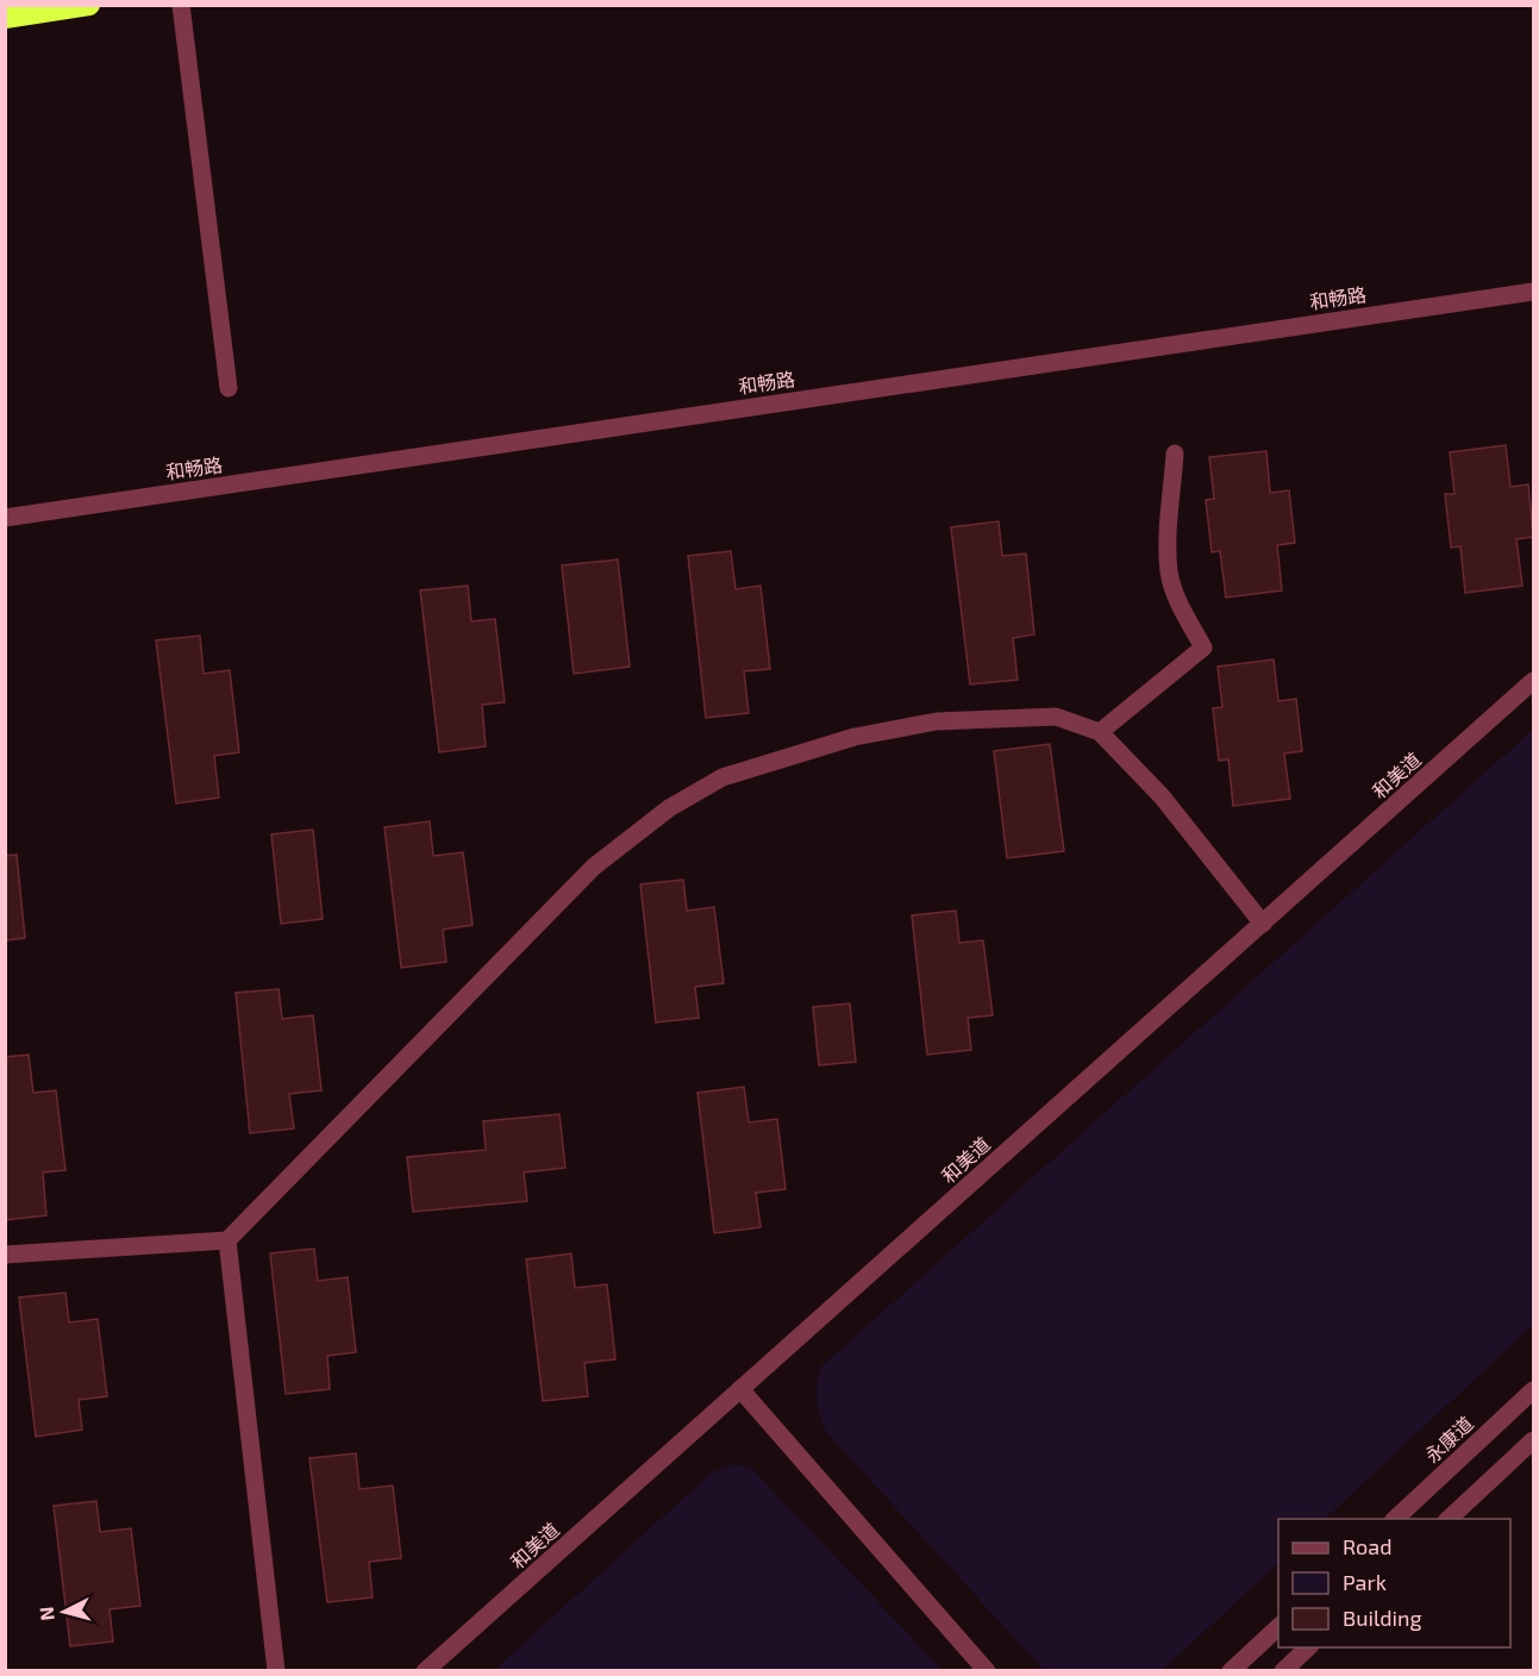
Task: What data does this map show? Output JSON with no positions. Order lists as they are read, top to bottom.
{
  "streets": {
    "street": ["和畅路", "和美道", "永康道"]
  },
  "legend": ["Road", "Park", "Building"],
  "north": "left"
}
